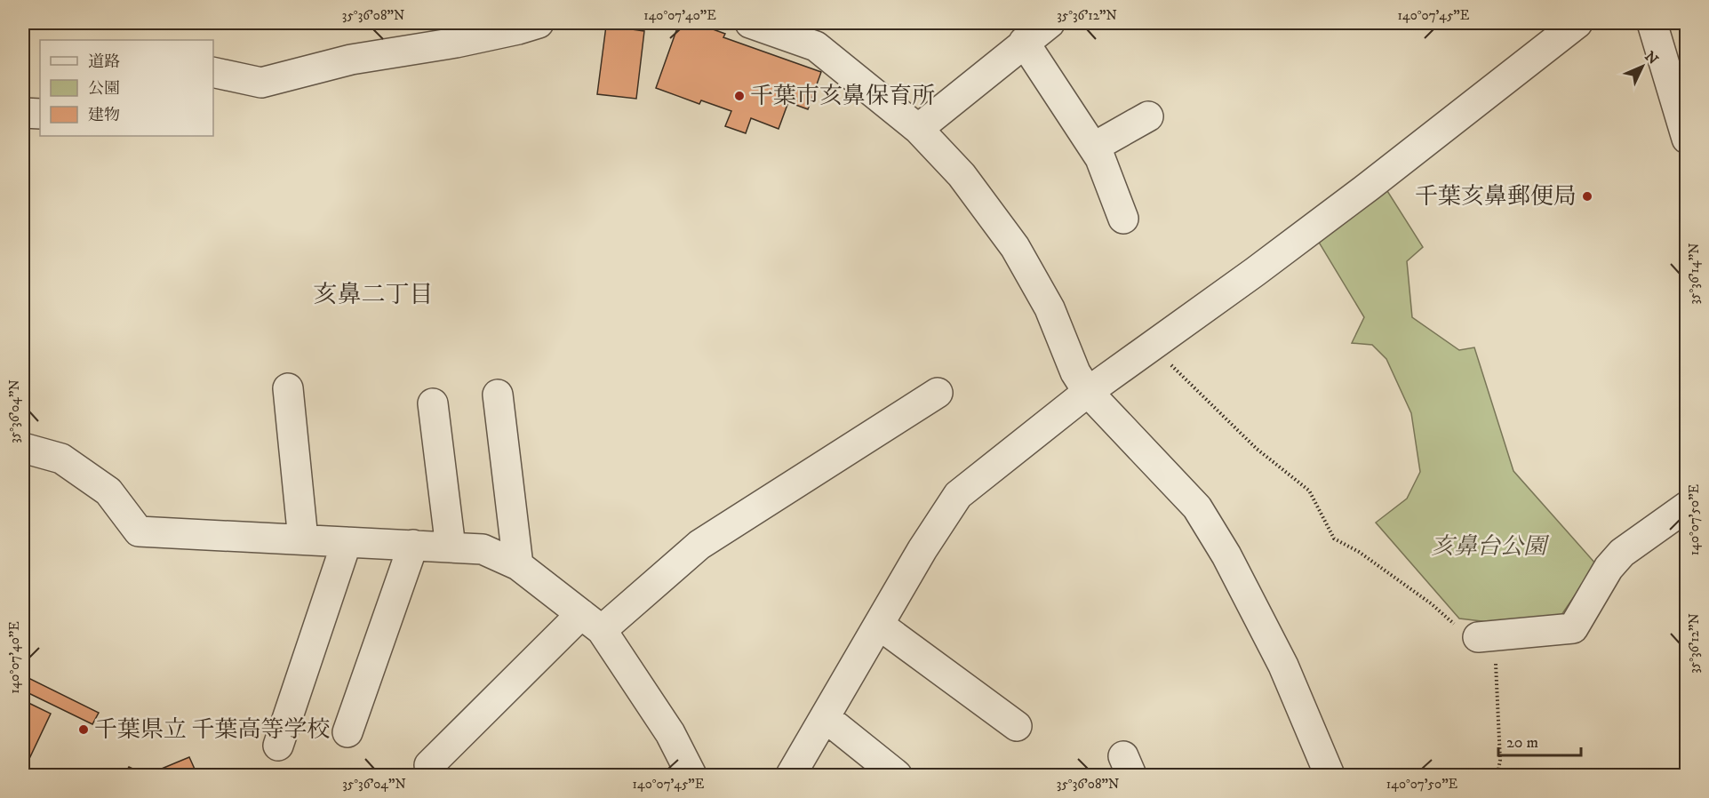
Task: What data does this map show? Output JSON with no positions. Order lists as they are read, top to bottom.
{
  "districts": ["亥鼻二丁目"],
  "parks": ["亥鼻台公園"],
  "places": ["千葉市亥鼻保育所", "千葉亥鼻郵便局", "千葉県立 千葉高等学校"],
  "legend": ["道路", "公園", "建物"],
  "scale_bar": "20 m",
  "north": "top right",
  "coordinates": [
    "35°36'08\"N",
    "140°07'40\"E",
    "35°36'12\"N",
    "140°07'45\"E",
    "35°36'14\"N",
    "35°36'04\"N",
    "140°07'50\"E"
  ]
}
